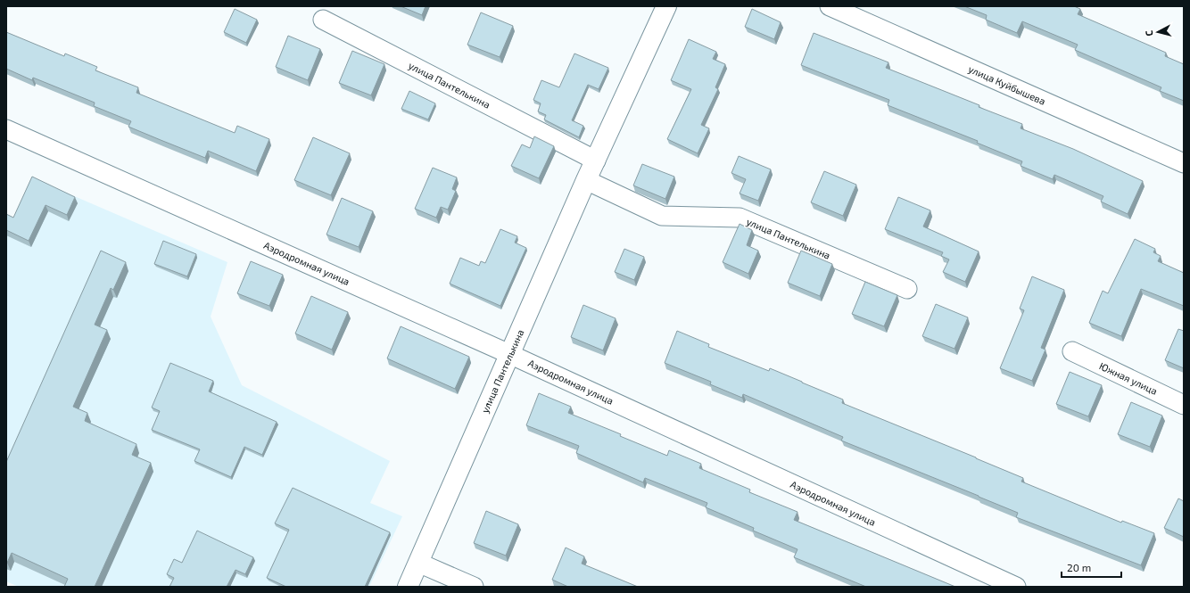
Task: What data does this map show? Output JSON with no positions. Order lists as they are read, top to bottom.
{
  "streets": {
    "main road": ["улица Пантелькина"],
    "street": ["улица Куйбышева", "Аэродромная улица", "Южная улица"]
  },
  "crossings": [
    ["улица Пантелькина", "Аэродромная улица"]
  ],
  "scale_bar": "20 m",
  "north": "left"
}
